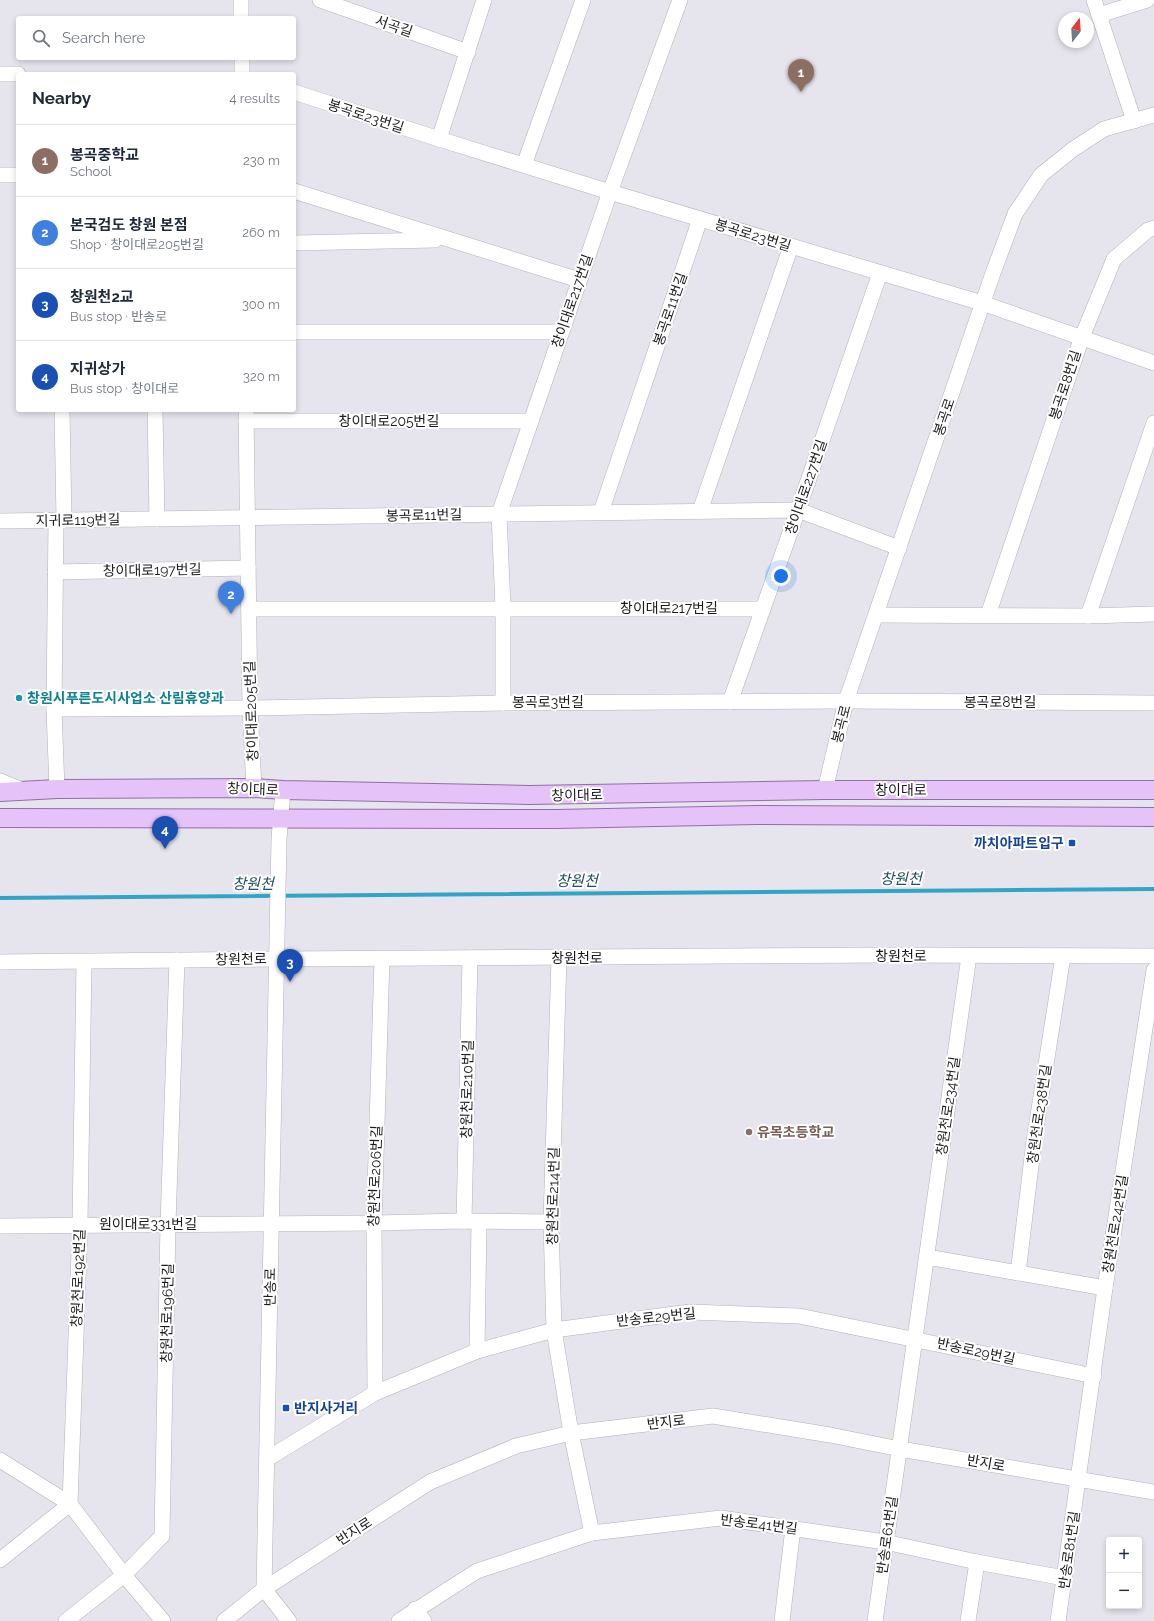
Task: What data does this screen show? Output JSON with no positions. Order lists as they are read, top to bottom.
{
  "streets": {
    "main road": ["창이대로"],
    "street": [
      "서곡길",
      "봉곡로23번길",
      "창이대로217번길",
      "봉곡로11번길",
      "봉곡로8번길",
      "봉곡로",
      "창이대로205번길",
      "창이대로227번길",
      "지귀로119번길",
      "창이대로197번길",
      "봉곡로3번길",
      "창원천로",
      "창원천로210번길",
      "창원천로234번길",
      "창원천로238번길",
      "창원천로206번길",
      "창원천로214번길",
      "원이대로331번길",
      "창원천로242번길",
      "창원천로192번길",
      "반송로",
      "창원천로196번길",
      "반송로29번길",
      "반지로",
      "반송로41번길",
      "반송로61번길",
      "반송로81번길"
    ]
  },
  "crossings": [
    ["봉곡로23번길", "창이대로217번길"],
    ["봉곡로23번길", "봉곡로11번길"],
    ["봉곡로23번길", "봉곡로8번길"],
    ["봉곡로23번길", "봉곡로"],
    ["봉곡로23번길", "창이대로227번길"],
    ["창이대로217번길", "봉곡로11번길"],
    ["창이대로217번길", "창이대로205번길"],
    ["창이대로217번길", "창이대로227번길"],
    ["창이대로217번길", "봉곡로3번길"],
    ["봉곡로11번길", "봉곡로"],
    ["봉곡로11번길", "창이대로205번길"],
    ["봉곡로11번길", "창이대로227번길"],
    ["봉곡로11번길", "지귀로119번길"],
    ["봉곡로8번길", "봉곡로"],
    ["봉곡로8번길", "봉곡로3번길"],
    ["봉곡로", "봉곡로3번길"],
    ["봉곡로", "창이대로"],
    ["창이대로205번길", "지귀로119번길"],
    ["창이대로205번길", "창이대로197번길"],
    ["창이대로205번길", "봉곡로3번길"],
    ["창이대로205번길", "창이대로"],
    ["창이대로227번길", "봉곡로3번길"],
    ["창이대로", "반송로"],
    ["창원천로", "창원천로210번길"],
    ["창원천로", "창원천로234번길"],
    ["창원천로", "창원천로238번길"],
    ["창원천로", "창원천로206번길"],
    ["창원천로", "창원천로214번길"],
    ["창원천로", "창원천로192번길"],
    ["창원천로", "반송로"],
    ["창원천로", "창원천로196번길"],
    ["창원천로210번길", "원이대로331번길"],
    ["창원천로234번길", "반송로29번길"],
    ["창원천로234번길", "반지로"],
    ["창원천로234번길", "반송로61번길"],
    ["창원천로206번길", "원이대로331번길"],
    ["창원천로206번길", "반송로29번길"],
    ["창원천로214번길", "원이대로331번길"],
    ["창원천로214번길", "반송로29번길"],
    ["창원천로214번길", "반지로"],
    ["창원천로214번길", "반송로41번길"],
    ["원이대로331번길", "창원천로192번길"],
    ["원이대로331번길", "반송로"],
    ["원이대로331번길", "창원천로196번길"],
    ["창원천로242번길", "반송로29번길"],
    ["창원천로242번길", "반지로"],
    ["창원천로242번길", "반송로81번길"],
    ["반송로", "반송로29번길"],
    ["반송로", "반지로"],
    ["반지로", "반송로61번길"],
    ["반지로", "반송로81번길"],
    ["반송로41번길", "반송로61번길"],
    ["반송로41번길", "반송로81번길"]
  ],
  "water": ["창원천"],
  "places": {
    "other": ["창원시푸른도시사업소 산림휴양과", "유목초등학교"],
    "transit": ["까치아파트입구", "반지사거리"]
  },
  "north": "top",
  "page": {
    "search": "Search here",
    "pins": [
      "1",
      "2",
      "4",
      "3"
    ],
    "heading": ["Nearby", "4 results"],
    "list": [
      {
        "mark": "1",
        "name": "봉곡중학교",
        "note": "School",
        "value": "230 m"
      },
      {
        "mark": "2",
        "name": "본국검도 창원 본점",
        "note": "Shop · 창이대로205번길",
        "value": "260 m"
      },
      {
        "mark": "3",
        "name": "창원천2교",
        "note": "Bus stop · 반송로",
        "value": "300 m"
      },
      {
        "mark": "4",
        "name": "지귀상가",
        "note": "Bus stop · 창이대로",
        "value": "320 m"
      }
    ],
    "map_buttons": ["+", "−"]
  }
}
